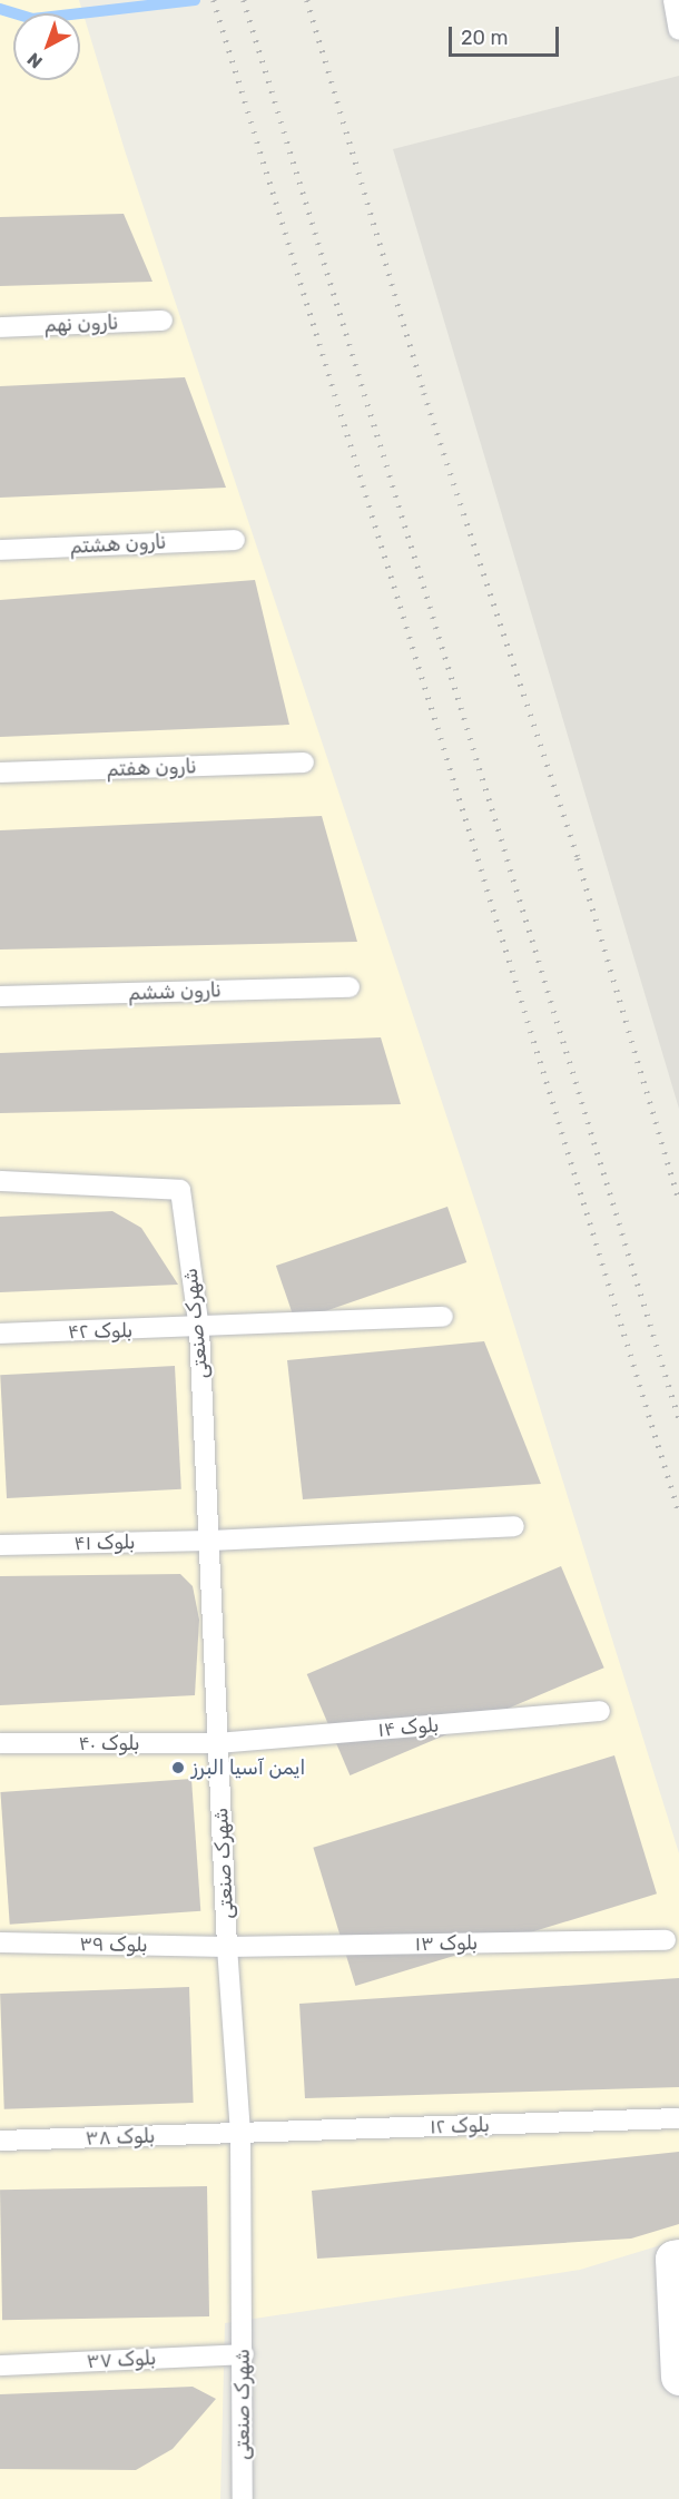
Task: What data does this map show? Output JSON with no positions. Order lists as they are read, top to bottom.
{
  "streets": {
    "lane": [
      "نارون نهم",
      "نارون هشتم",
      "نارون هفتم",
      "نارون ششم",
      "شهرک صنعتی",
      "بلوک ۴۲",
      "بلوک ۴۱",
      "بلوک ۱۴",
      "بلوک ۴۰",
      "بلوک ۱۳",
      "بلوک ۳۹",
      "بلوک ۱۲",
      "بلوک ۳۸",
      "بلوک ۳۷"
    ]
  },
  "crossings": [
    ["شهرک صنعتی", "بلوک ۴۲"],
    ["شهرک صنعتی", "بلوک ۴۱"],
    ["شهرک صنعتی", "بلوک ۱۴"],
    ["شهرک صنعتی", "بلوک ۴۰"],
    ["شهرک صنعتی", "بلوک ۱۳"],
    ["شهرک صنعتی", "بلوک ۳۹"],
    ["شهرک صنعتی", "بلوک ۱۲"],
    ["شهرک صنعتی", "بلوک ۳۸"],
    ["شهرک صنعتی", "بلوک ۳۷"],
    ["بلوک ۱۴", "بلوک ۴۰"],
    ["بلوک ۱۳", "بلوک ۳۹"],
    ["بلوک ۱۲", "بلوک ۳۸"]
  ],
  "places": ["ایمن آسیا البرز"],
  "scale_bar": "20 m",
  "north": "bottom left"
}
